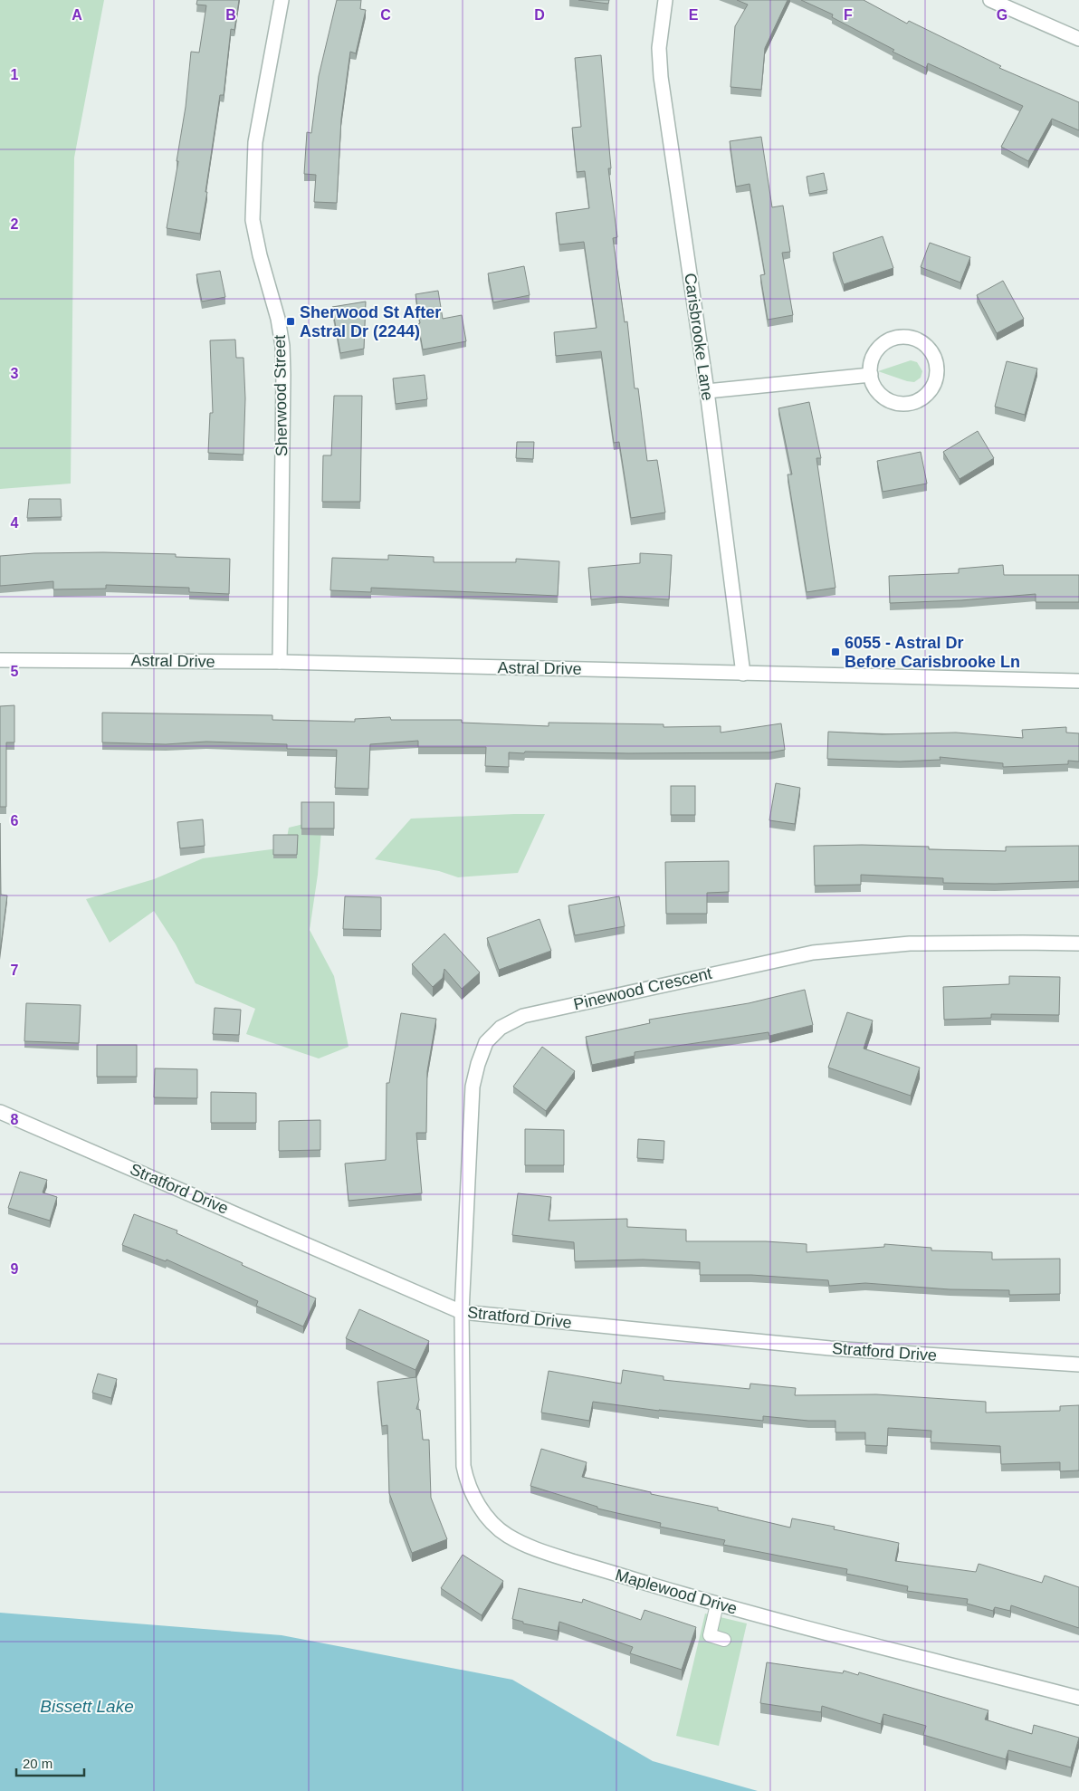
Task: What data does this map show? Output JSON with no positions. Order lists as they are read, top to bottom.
{
  "streets": {
    "street": [
      "Carisbrooke Lane",
      "Sherwood Street",
      "Astral Drive",
      "Pinewood Crescent",
      "Stratford Drive",
      "Maplewood Drive"
    ]
  },
  "crossings": [
    ["Carisbrooke Lane", "Astral Drive"],
    ["Sherwood Street", "Astral Drive"],
    ["Pinewood Crescent", "Stratford Drive"],
    ["Pinewood Crescent", "Maplewood Drive"],
    ["Stratford Drive", "Maplewood Drive"]
  ],
  "water": ["Bissett Lake"],
  "places": {
    "transit": ["Sherwood St After Astral Dr (2244)", "6055 - Astral Dr Before Carisbrooke Ln"]
  },
  "scale_bar": "20 m",
  "grid": {
    "columns": [
      "A",
      "B",
      "C",
      "D",
      "E",
      "F",
      "G"
    ],
    "rows": [
      "1",
      "2",
      "3",
      "4",
      "5",
      "6",
      "7",
      "8",
      "9"
    ]
  }
}
